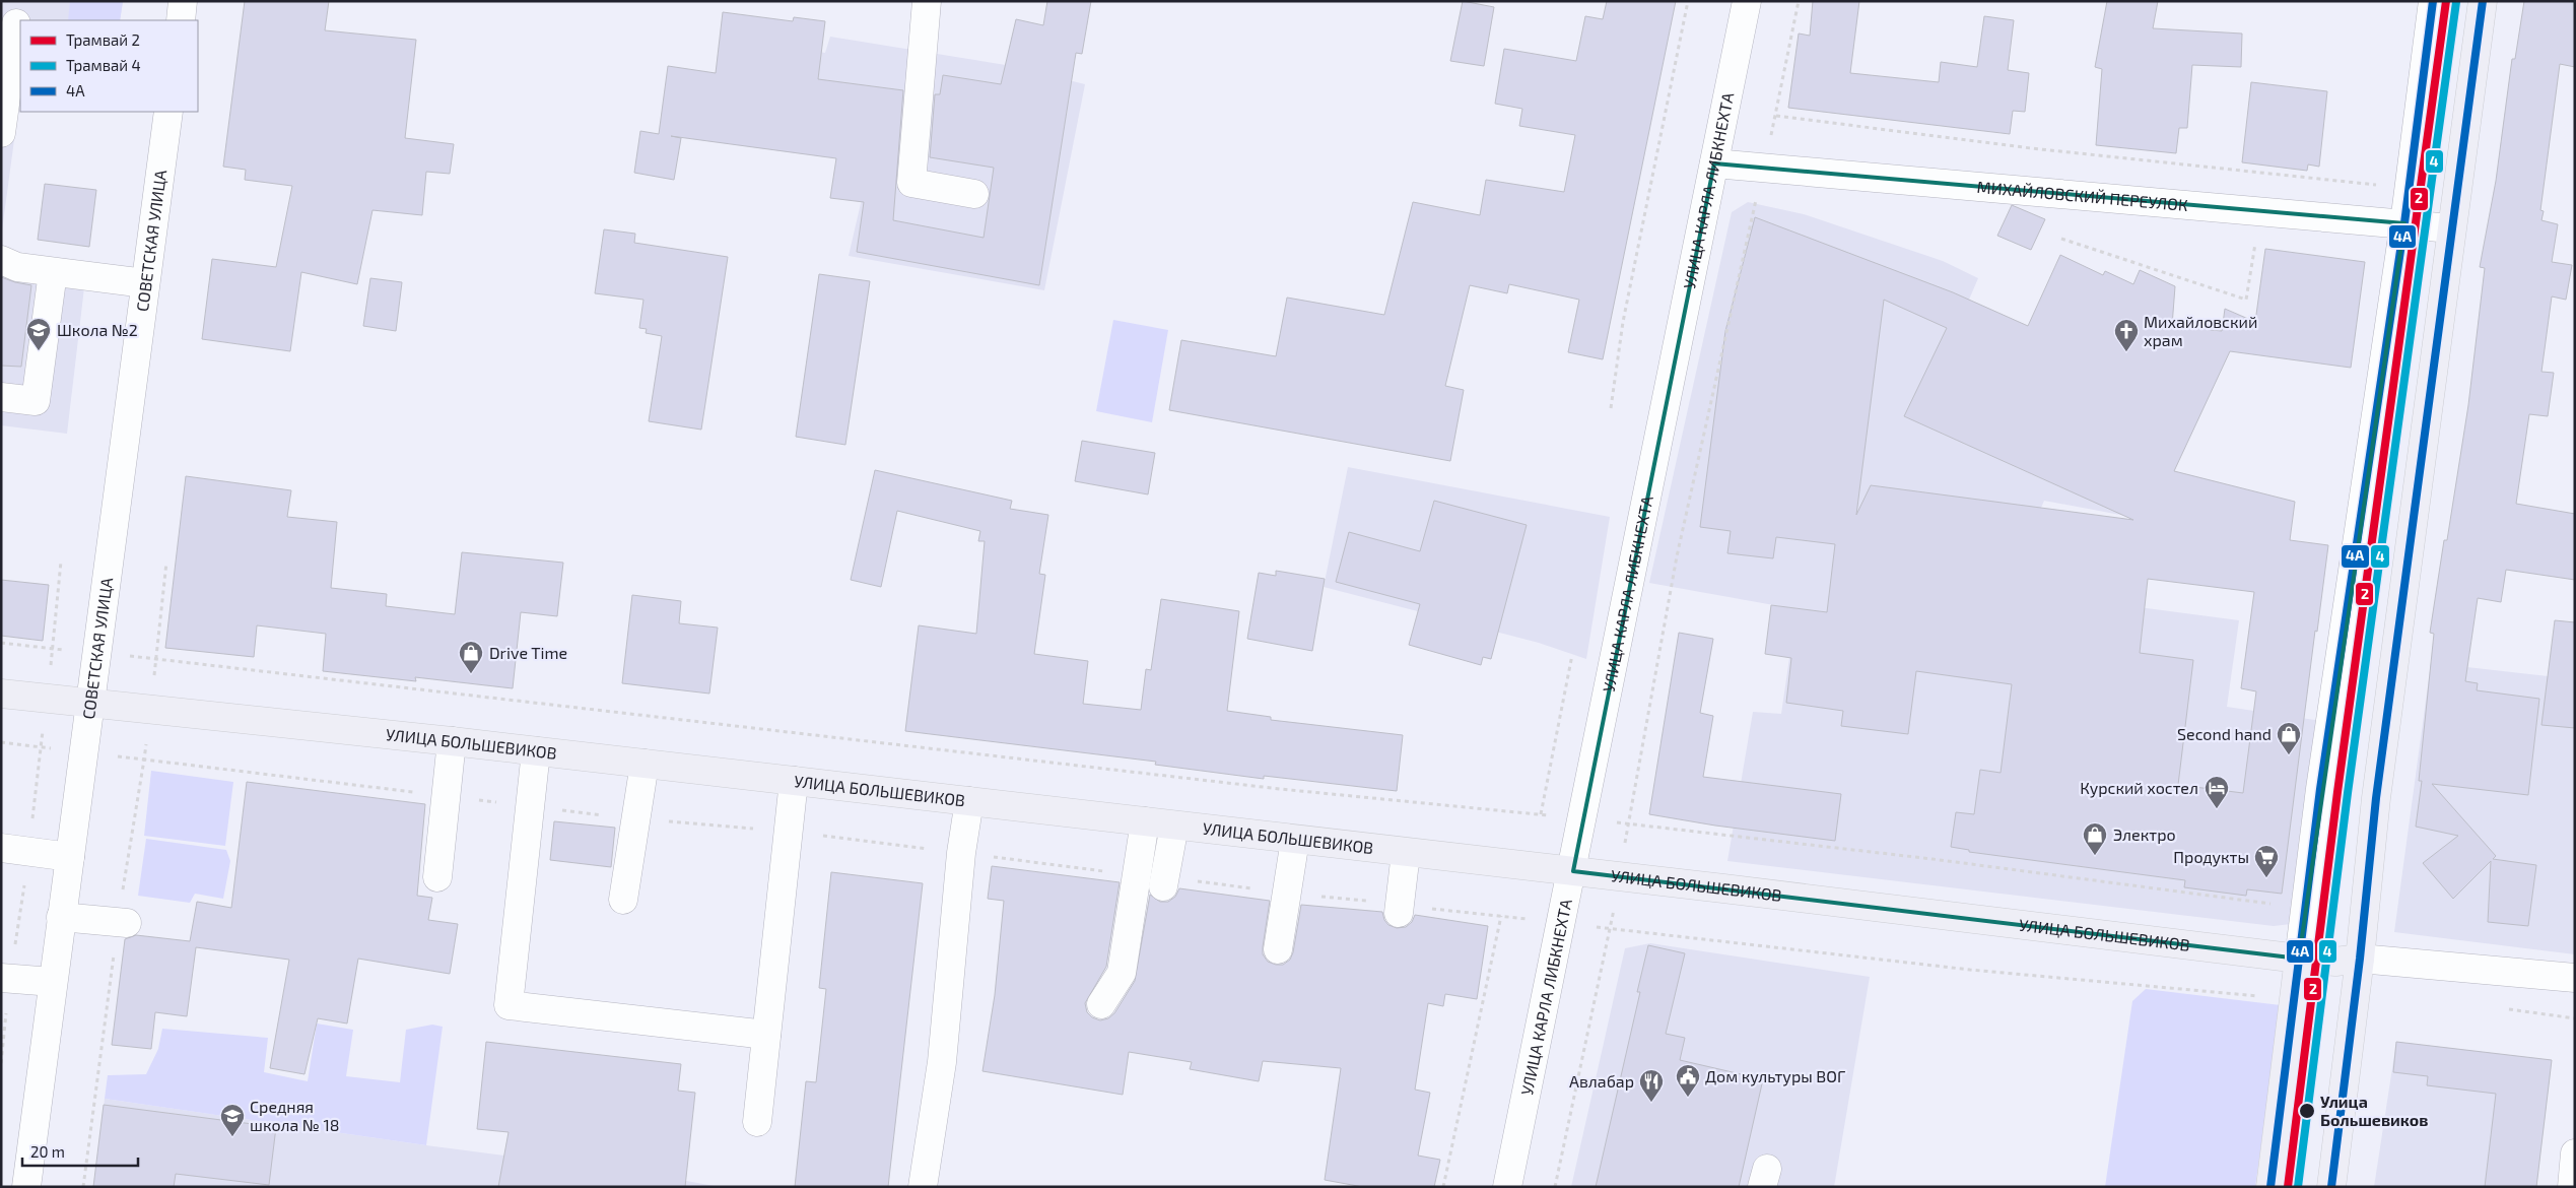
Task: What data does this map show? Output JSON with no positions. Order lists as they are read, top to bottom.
{
  "streets": {
    "main road": ["УЛИЦА БОЛЬШЕВИКОВ"],
    "street": ["УЛИЦА КАРЛА ЛИБКНЕХТА", "МИХАЙЛОВСКИЙ ПЕРЕУЛОК", "СОВЕТСКАЯ УЛИЦА"]
  },
  "crossings": [
    ["УЛИЦА КАРЛА ЛИБКНЕХТА", "МИХАЙЛОВСКИЙ ПЕРЕУЛОК"],
    ["УЛИЦА КАРЛА ЛИБКНЕХТА", "УЛИЦА БОЛЬШЕВИКОВ"],
    ["СОВЕТСКАЯ УЛИЦА", "УЛИЦА БОЛЬШЕВИКОВ"]
  ],
  "places": {
    "school or university": ["Школа №2", "Средняя школа № 18"],
    "church": ["Михайловский храм"],
    "shop": ["Drive Time", "Second hand", "Электро"],
    "hotel": ["Курский хостел"],
    "supermarket": ["Продукты"],
    "public building": ["Дом культуры ВОГ"],
    "restaurant": ["Авлабар"],
    "other": ["Улица Большевиков"]
  },
  "lines": ["tram line 2", "transit line 4А", "tram line 4"],
  "legend": ["Трамвай 2", "Трамвай 4", "4А"],
  "scale_bar": "20 m"
}
